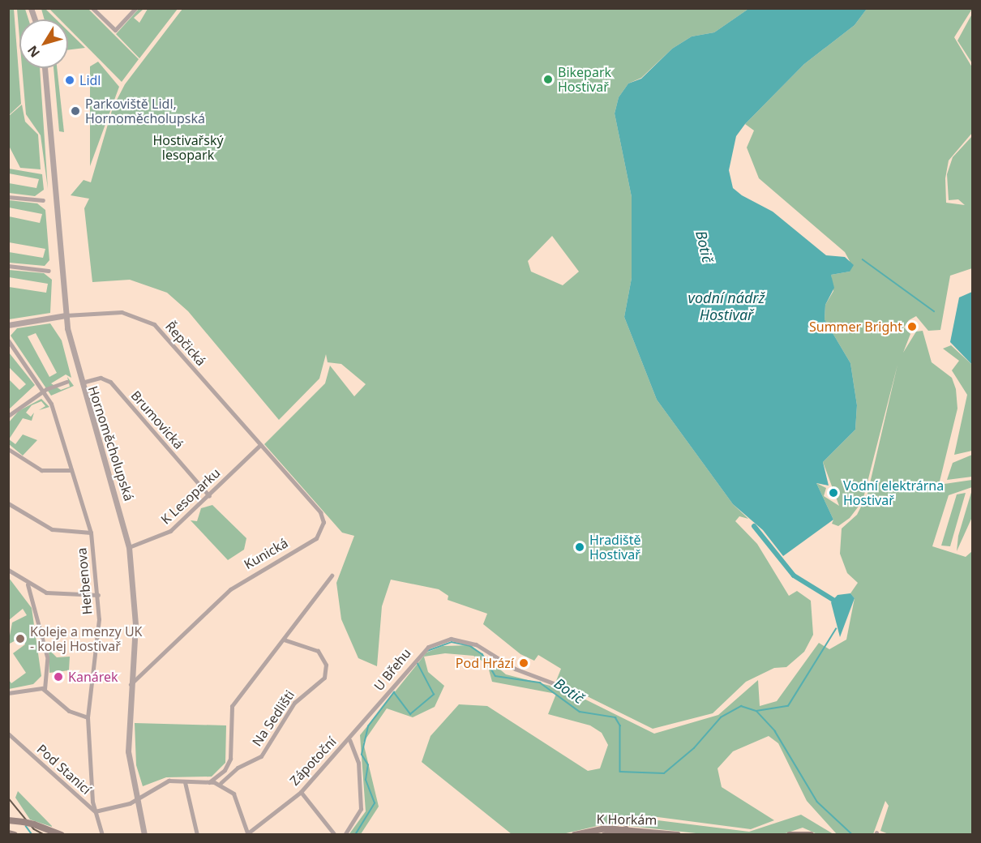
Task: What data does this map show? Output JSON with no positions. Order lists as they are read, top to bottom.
{
  "streets": {
    "main road": ["K Horkám"],
    "street": [
      "Řepčická",
      "Brumovická",
      "Hornoměcholupská",
      "K Lesoparku",
      "Kunická",
      "Herbenova",
      "U Břehu",
      "Na Sedlišti",
      "Zápotoční",
      "Pod Stanicí"
    ]
  },
  "crossings": [
    ["Řepčická", "Hornoměcholupská"],
    ["Řepčická", "K Lesoparku"],
    ["Řepčická", "Kunická"],
    ["Brumovická", "Hornoměcholupská"],
    ["Brumovická", "K Lesoparku"],
    ["Hornoměcholupská", "K Lesoparku"],
    ["Hornoměcholupská", "Kunická"],
    ["Hornoměcholupská", "Pod Stanicí"],
    ["K Lesoparku", "Kunická"],
    ["Herbenova", "Pod Stanicí"],
    ["U Břehu", "Zápotoční"]
  ],
  "water": ["Botič", "vodní nádrž Hostivař"],
  "parks": ["Hostivařský lesopark"],
  "places": [
    "Bikepark Hostivař",
    "Lidl",
    "Parkoviště Lidl, Hornoměcholupská",
    "Summer Bright",
    "Vodní elektrárna Hostivař",
    "Hradiště Hostivař",
    "Koleje a menzy UK - kolej Hostivař",
    "Pod Hrází",
    "Kanárek"
  ],
  "north": "bottom left"
}
